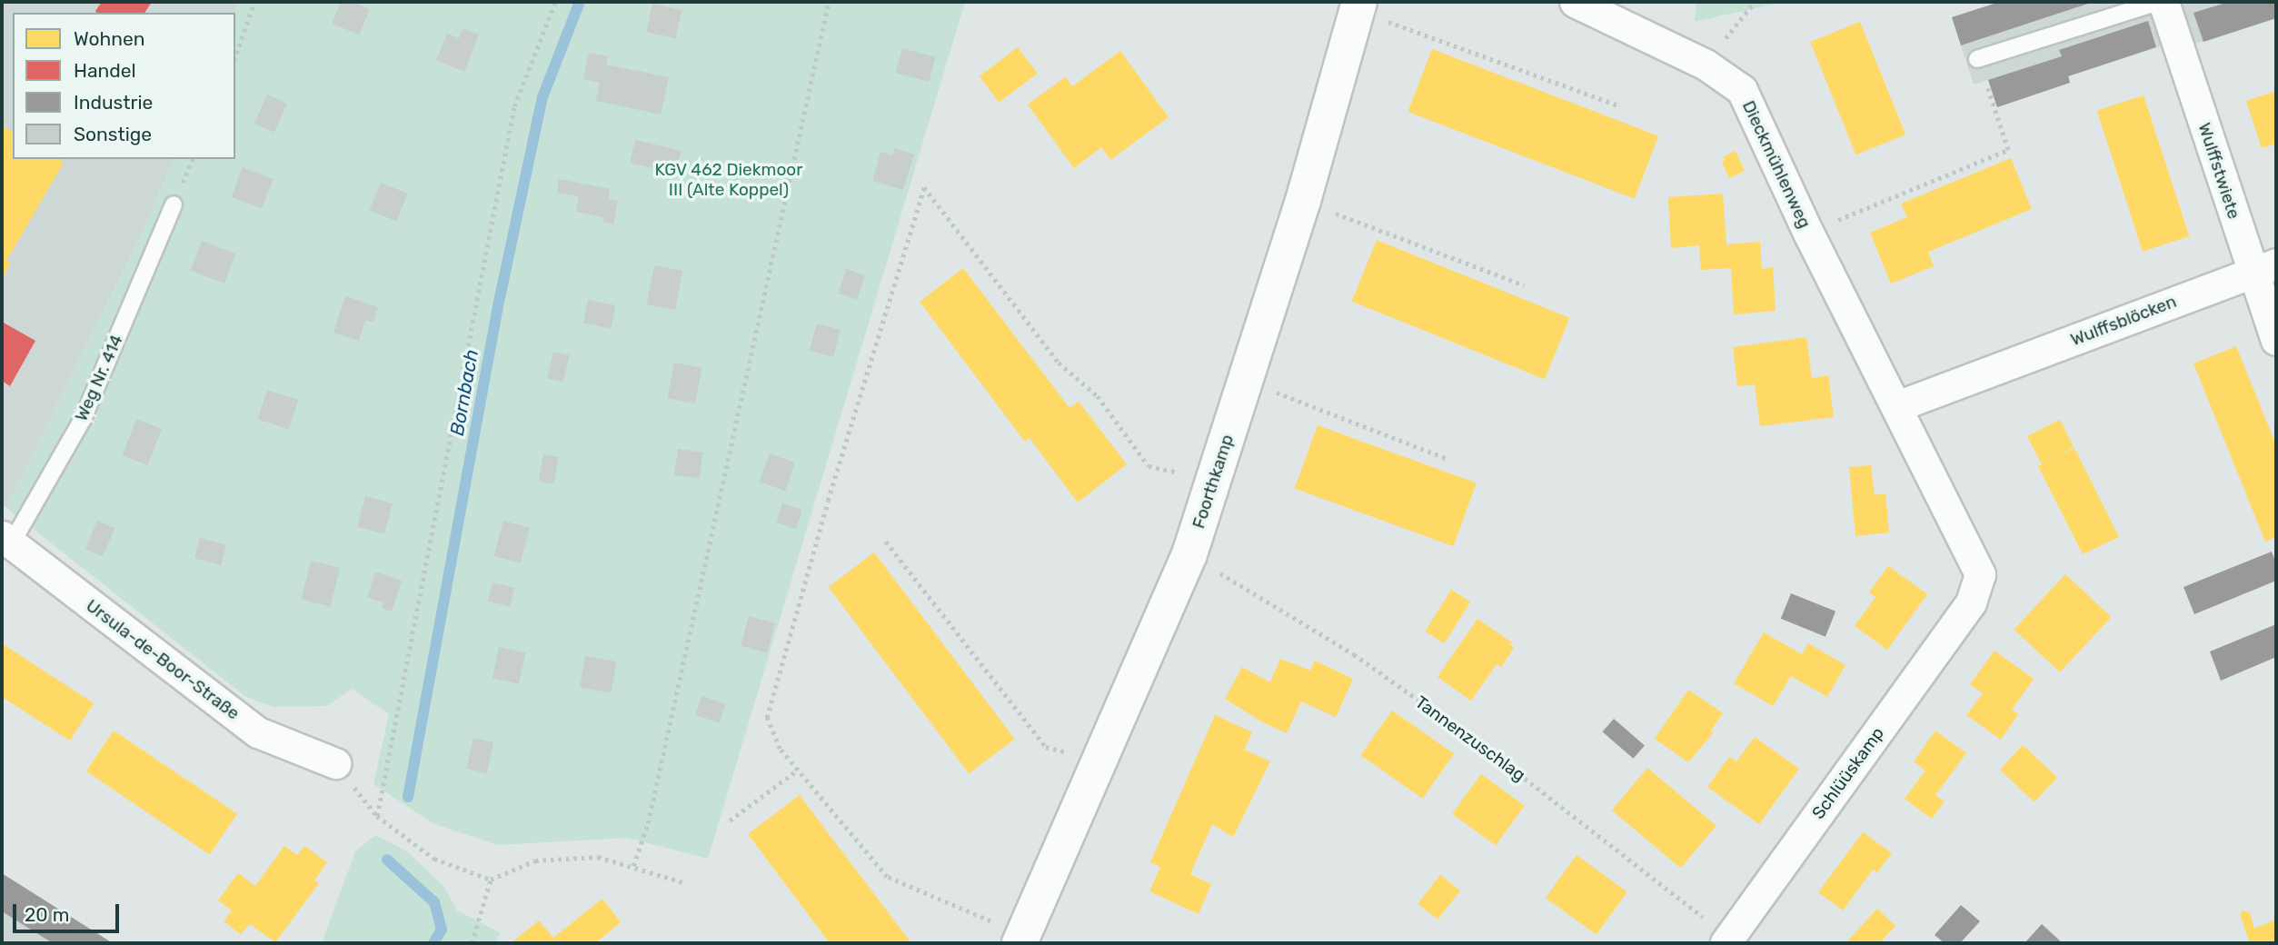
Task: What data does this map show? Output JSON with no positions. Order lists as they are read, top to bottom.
{
  "streets": {
    "street": [
      "Dieckmühlenweg",
      "Wulffstwiete",
      "Wulffsblöcken",
      "Foorthkamp",
      "Ursula-de-Boor-Straße",
      "Schlüüskamp"
    ],
    "lane": ["Weg Nr. 414"],
    "path": ["Tannenzuschlag"]
  },
  "crossings": [
    ["Dieckmühlenweg", "Wulffsblöcken"],
    ["Dieckmühlenweg", "Schlüüskamp"],
    ["Wulffstwiete", "Wulffsblöcken"],
    ["Weg Nr. 414", "Ursula-de-Boor-Straße"],
    ["Foorthkamp", "Tannenzuschlag"],
    ["Tannenzuschlag", "Schlüüskamp"]
  ],
  "water": ["Bornbach"],
  "parks": ["KGV 462 Diekmoor III (Alte Koppel)"],
  "legend": [
    "Wohnen",
    "Handel",
    "Industrie",
    "Sonstige"
  ],
  "scale_bar": "20 m"
}
